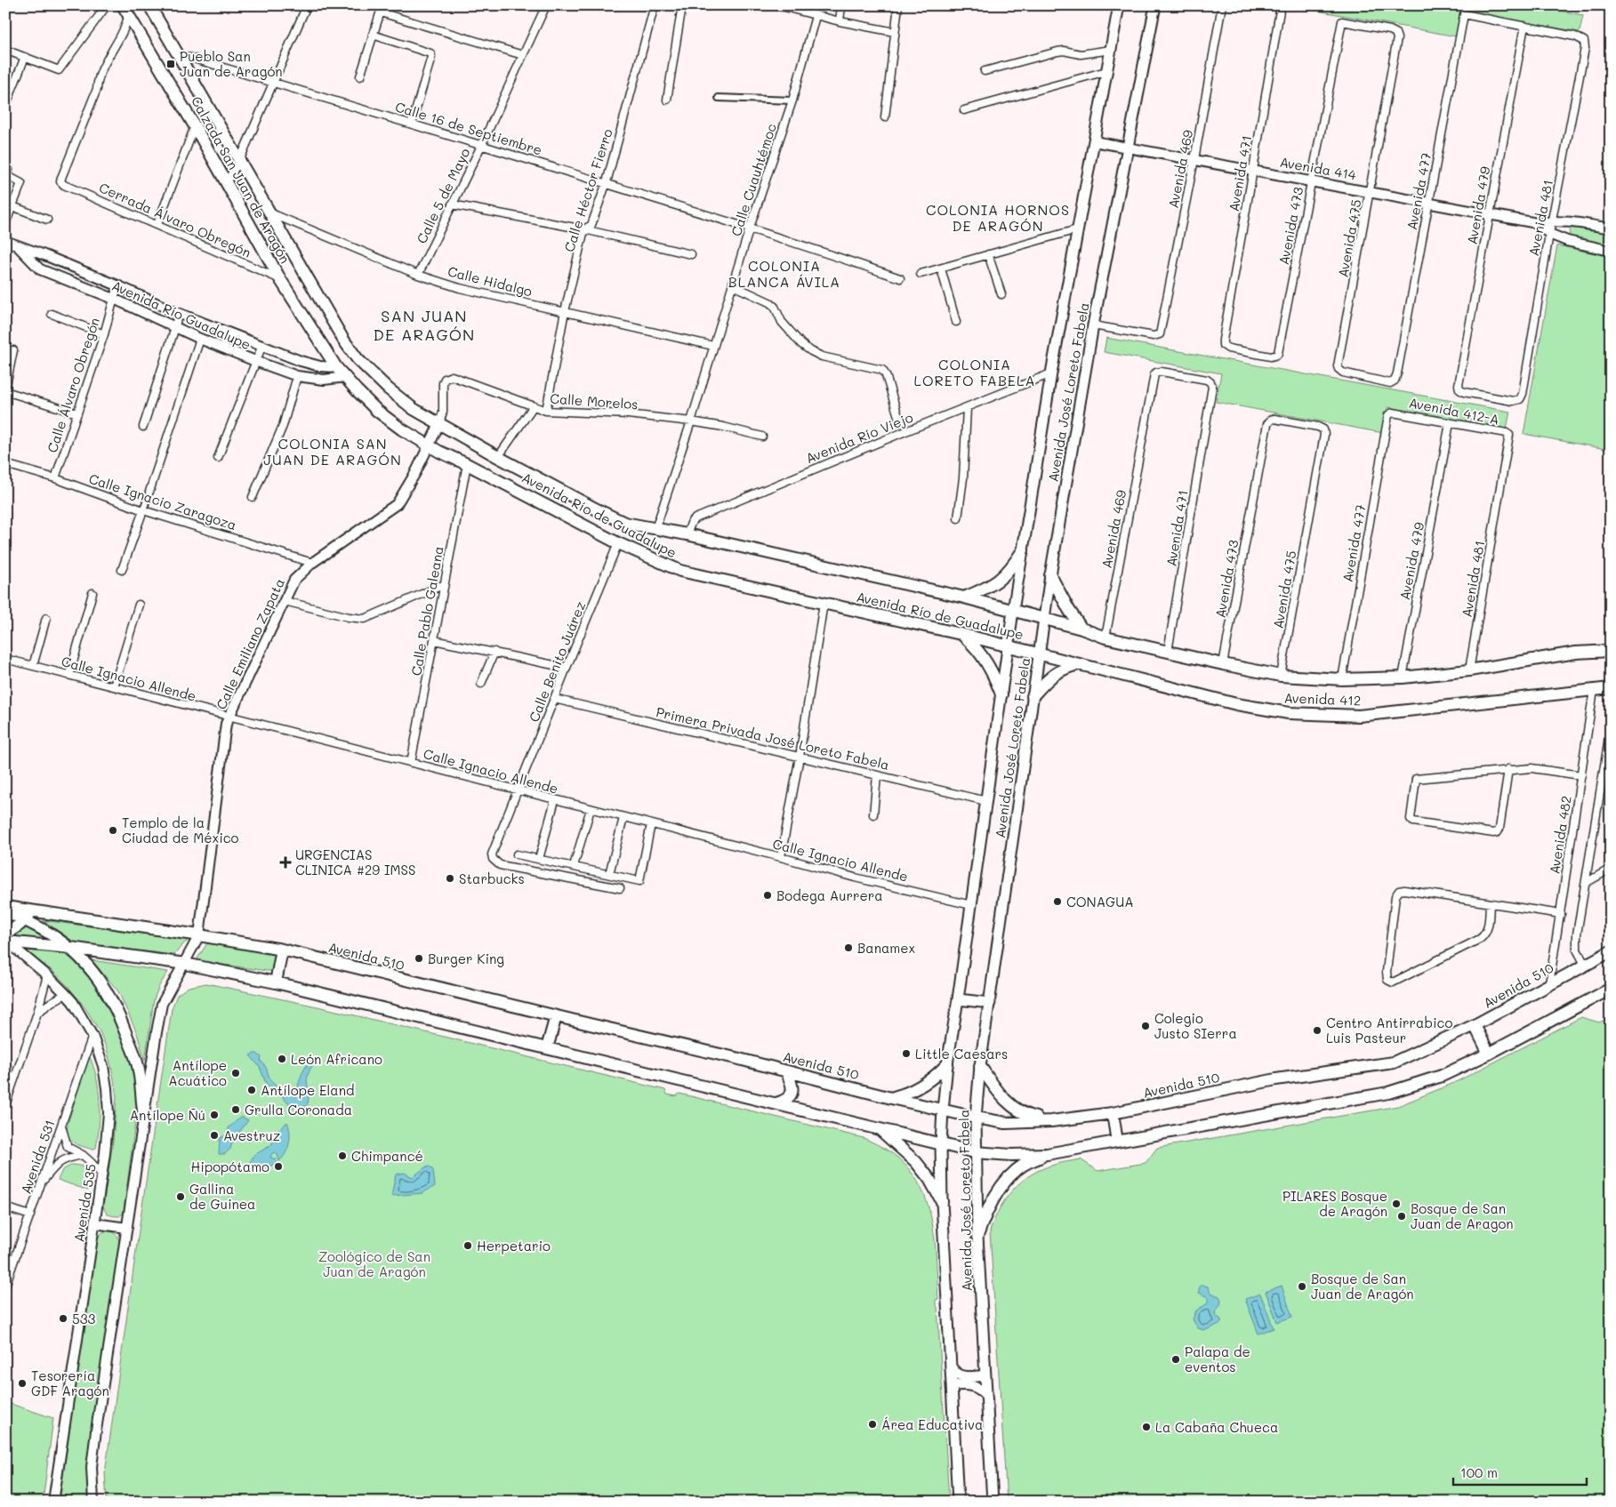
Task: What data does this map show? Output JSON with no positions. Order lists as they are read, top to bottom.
{
  "streets": {
    "main road": [
      "Calzada San Juan de Aragón",
      "Avenida José Loreto Fabela",
      "Avenida Río de Guadalupe",
      "Avenida 412",
      "Avenida 510"
    ],
    "street": [
      "Calle 16 de Septiembre",
      "Avenida 414",
      "Avenida 469",
      "Avenida 471",
      "Calle Cuauhtémoc",
      "Calle Héctor Fierro",
      "Avenida 477",
      "Calle 5 de Mayo",
      "Avenida 479",
      "Avenida 481",
      "Cerrada Álvaro Obregón",
      "Avenida 473",
      "Avenida 475",
      "Calle Hidalgo",
      "Avenida Río Guadalupe",
      "Calle Álvaro Obregón",
      "Calle Morelos",
      "Avenida 412-A",
      "Avenida Río Viejo",
      "Calle Ignacio Zaragoza",
      "Calle Pablo Galeana",
      "Calle Emiliano Zapata",
      "Calle Benito Juárez",
      "Calle Ignacio Allende",
      "Primera Privada José Loreto Fabela",
      "Avenida 482",
      "Avenida 531",
      "Avenida 535"
    ]
  },
  "crossings": [
    ["Calle 16 de Septiembre", "Calzada San Juan de Aragón"],
    ["Calle 16 de Septiembre", "Calle Cuauhtémoc"],
    ["Calle 16 de Septiembre", "Calle Héctor Fierro"],
    ["Calle 16 de Septiembre", "Calle 5 de Mayo"],
    ["Avenida 414", "Avenida 469"],
    ["Avenida 414", "Avenida 471"],
    ["Avenida 414", "Avenida 477"],
    ["Avenida 414", "Avenida 479"],
    ["Avenida 414", "Avenida 481"],
    ["Avenida 414", "Avenida 473"],
    ["Avenida 414", "Avenida 475"],
    ["Avenida 414", "Avenida José Loreto Fabela"],
    ["Avenida 469", "Avenida 471"],
    ["Avenida 469", "Avenida José Loreto Fabela"],
    ["Avenida 469", "Avenida 412"],
    ["Avenida 471", "Avenida 473"],
    ["Avenida 471", "Avenida 412"],
    ["Calzada San Juan de Aragón", "Cerrada Álvaro Obregón"],
    ["Calzada San Juan de Aragón", "Calle Hidalgo"],
    ["Calzada San Juan de Aragón", "Avenida Río Guadalupe"],
    ["Calzada San Juan de Aragón", "Avenida Río de Guadalupe"],
    ["Calle Cuauhtémoc", "Calle Hidalgo"],
    ["Calle Cuauhtémoc", "Calle Morelos"],
    ["Calle Cuauhtémoc", "Avenida Río de Guadalupe"],
    ["Calle Héctor Fierro", "Calle Hidalgo"],
    ["Calle Héctor Fierro", "Calle Morelos"],
    ["Avenida 477", "Avenida 479"],
    ["Avenida 477", "Avenida 481"],
    ["Avenida 477", "Avenida 475"],
    ["Avenida 477", "Avenida 412-A"],
    ["Avenida 477", "Avenida 412"],
    ["Calle 5 de Mayo", "Calle Hidalgo"],
    ["Avenida 479", "Avenida 481"],
    ["Avenida 479", "Avenida 412-A"],
    ["Avenida 479", "Avenida 412"],
    ["Avenida 481", "Avenida 412-A"],
    ["Avenida 481", "Avenida 412"],
    ["Avenida 473", "Avenida 475"],
    ["Avenida 473", "Avenida 412"],
    ["Avenida 475", "Avenida 412"],
    ["Avenida Río Guadalupe", "Calle Álvaro Obregón"],
    ["Avenida Río Guadalupe", "Avenida Río de Guadalupe"],
    ["Calle Álvaro Obregón", "Calle Ignacio Zaragoza"],
    ["Avenida José Loreto Fabela", "Avenida Río Viejo"],
    ["Avenida José Loreto Fabela", "Avenida Río de Guadalupe"],
    ["Avenida José Loreto Fabela", "Calle Ignacio Allende"],
    ["Avenida José Loreto Fabela", "Avenida 412"],
    ["Avenida José Loreto Fabela", "Primera Privada José Loreto Fabela"],
    ["Avenida José Loreto Fabela", "Avenida 510"],
    ["Calle Morelos", "Avenida Río de Guadalupe"],
    ["Calle Morelos", "Calle Emiliano Zapata"],
    ["Avenida Río Viejo", "Avenida Río de Guadalupe"],
    ["Calle Ignacio Zaragoza", "Calle Emiliano Zapata"],
    ["Avenida Río de Guadalupe", "Calle Pablo Galeana"],
    ["Avenida Río de Guadalupe", "Calle Emiliano Zapata"],
    ["Avenida Río de Guadalupe", "Calle Benito Juárez"],
    ["Avenida Río de Guadalupe", "Avenida 412"],
    ["Calle Pablo Galeana", "Calle Ignacio Allende"],
    ["Calle Emiliano Zapata", "Calle Ignacio Allende"],
    ["Calle Emiliano Zapata", "Avenida 510"],
    ["Calle Benito Juárez", "Calle Ignacio Allende"],
    ["Calle Benito Juárez", "Primera Privada José Loreto Fabela"],
    ["Avenida 412", "Avenida 482"],
    ["Avenida 482", "Avenida 510"],
    ["Avenida 531", "Avenida 535"]
  ],
  "districts": [
    "COLONIA HORNOS DE ARAGÓN",
    "COLONIA BLANCA ÁVILA",
    "SAN JUAN DE ARAGÓN",
    "COLONIA LORETO FABELA",
    "COLONIA SAN JUAN DE ARAGÓN"
  ],
  "parks": ["Zoológico de San Juan de Aragón"],
  "places": {
    "transit": ["Pueblo San Juan de Aragón"],
    "other": [
      "Templo de la Ciudad de México",
      "Starbucks",
      "Bodega Aurrera",
      "CONAGUA",
      "Banamex",
      "Burger King",
      "Colegio Justo SIerra",
      "Centro Antirrabico Luis Pasteur",
      "Little Caesars",
      "León Africano",
      "Antílope Acuático",
      "Antílope Eland",
      "Grulla Coronada",
      "Antílope Ñú",
      "Avestruz",
      "Chimpancé",
      "Hipopótamo",
      "Gallina de Guinea",
      "PILARES Bosque de Aragón",
      "Bosque de San Juan de Aragon",
      "Herpetario",
      "Bosque de San Juan de Aragón",
      "533",
      "Palapa de eventos",
      "Tesorería GDF Aragón",
      "Área Educativa",
      "La Cabaña Chueca"
    ],
    "health": ["URGENCIAS CLINICA #29 IMSS"]
  },
  "scale_bar": "100 m"
}
